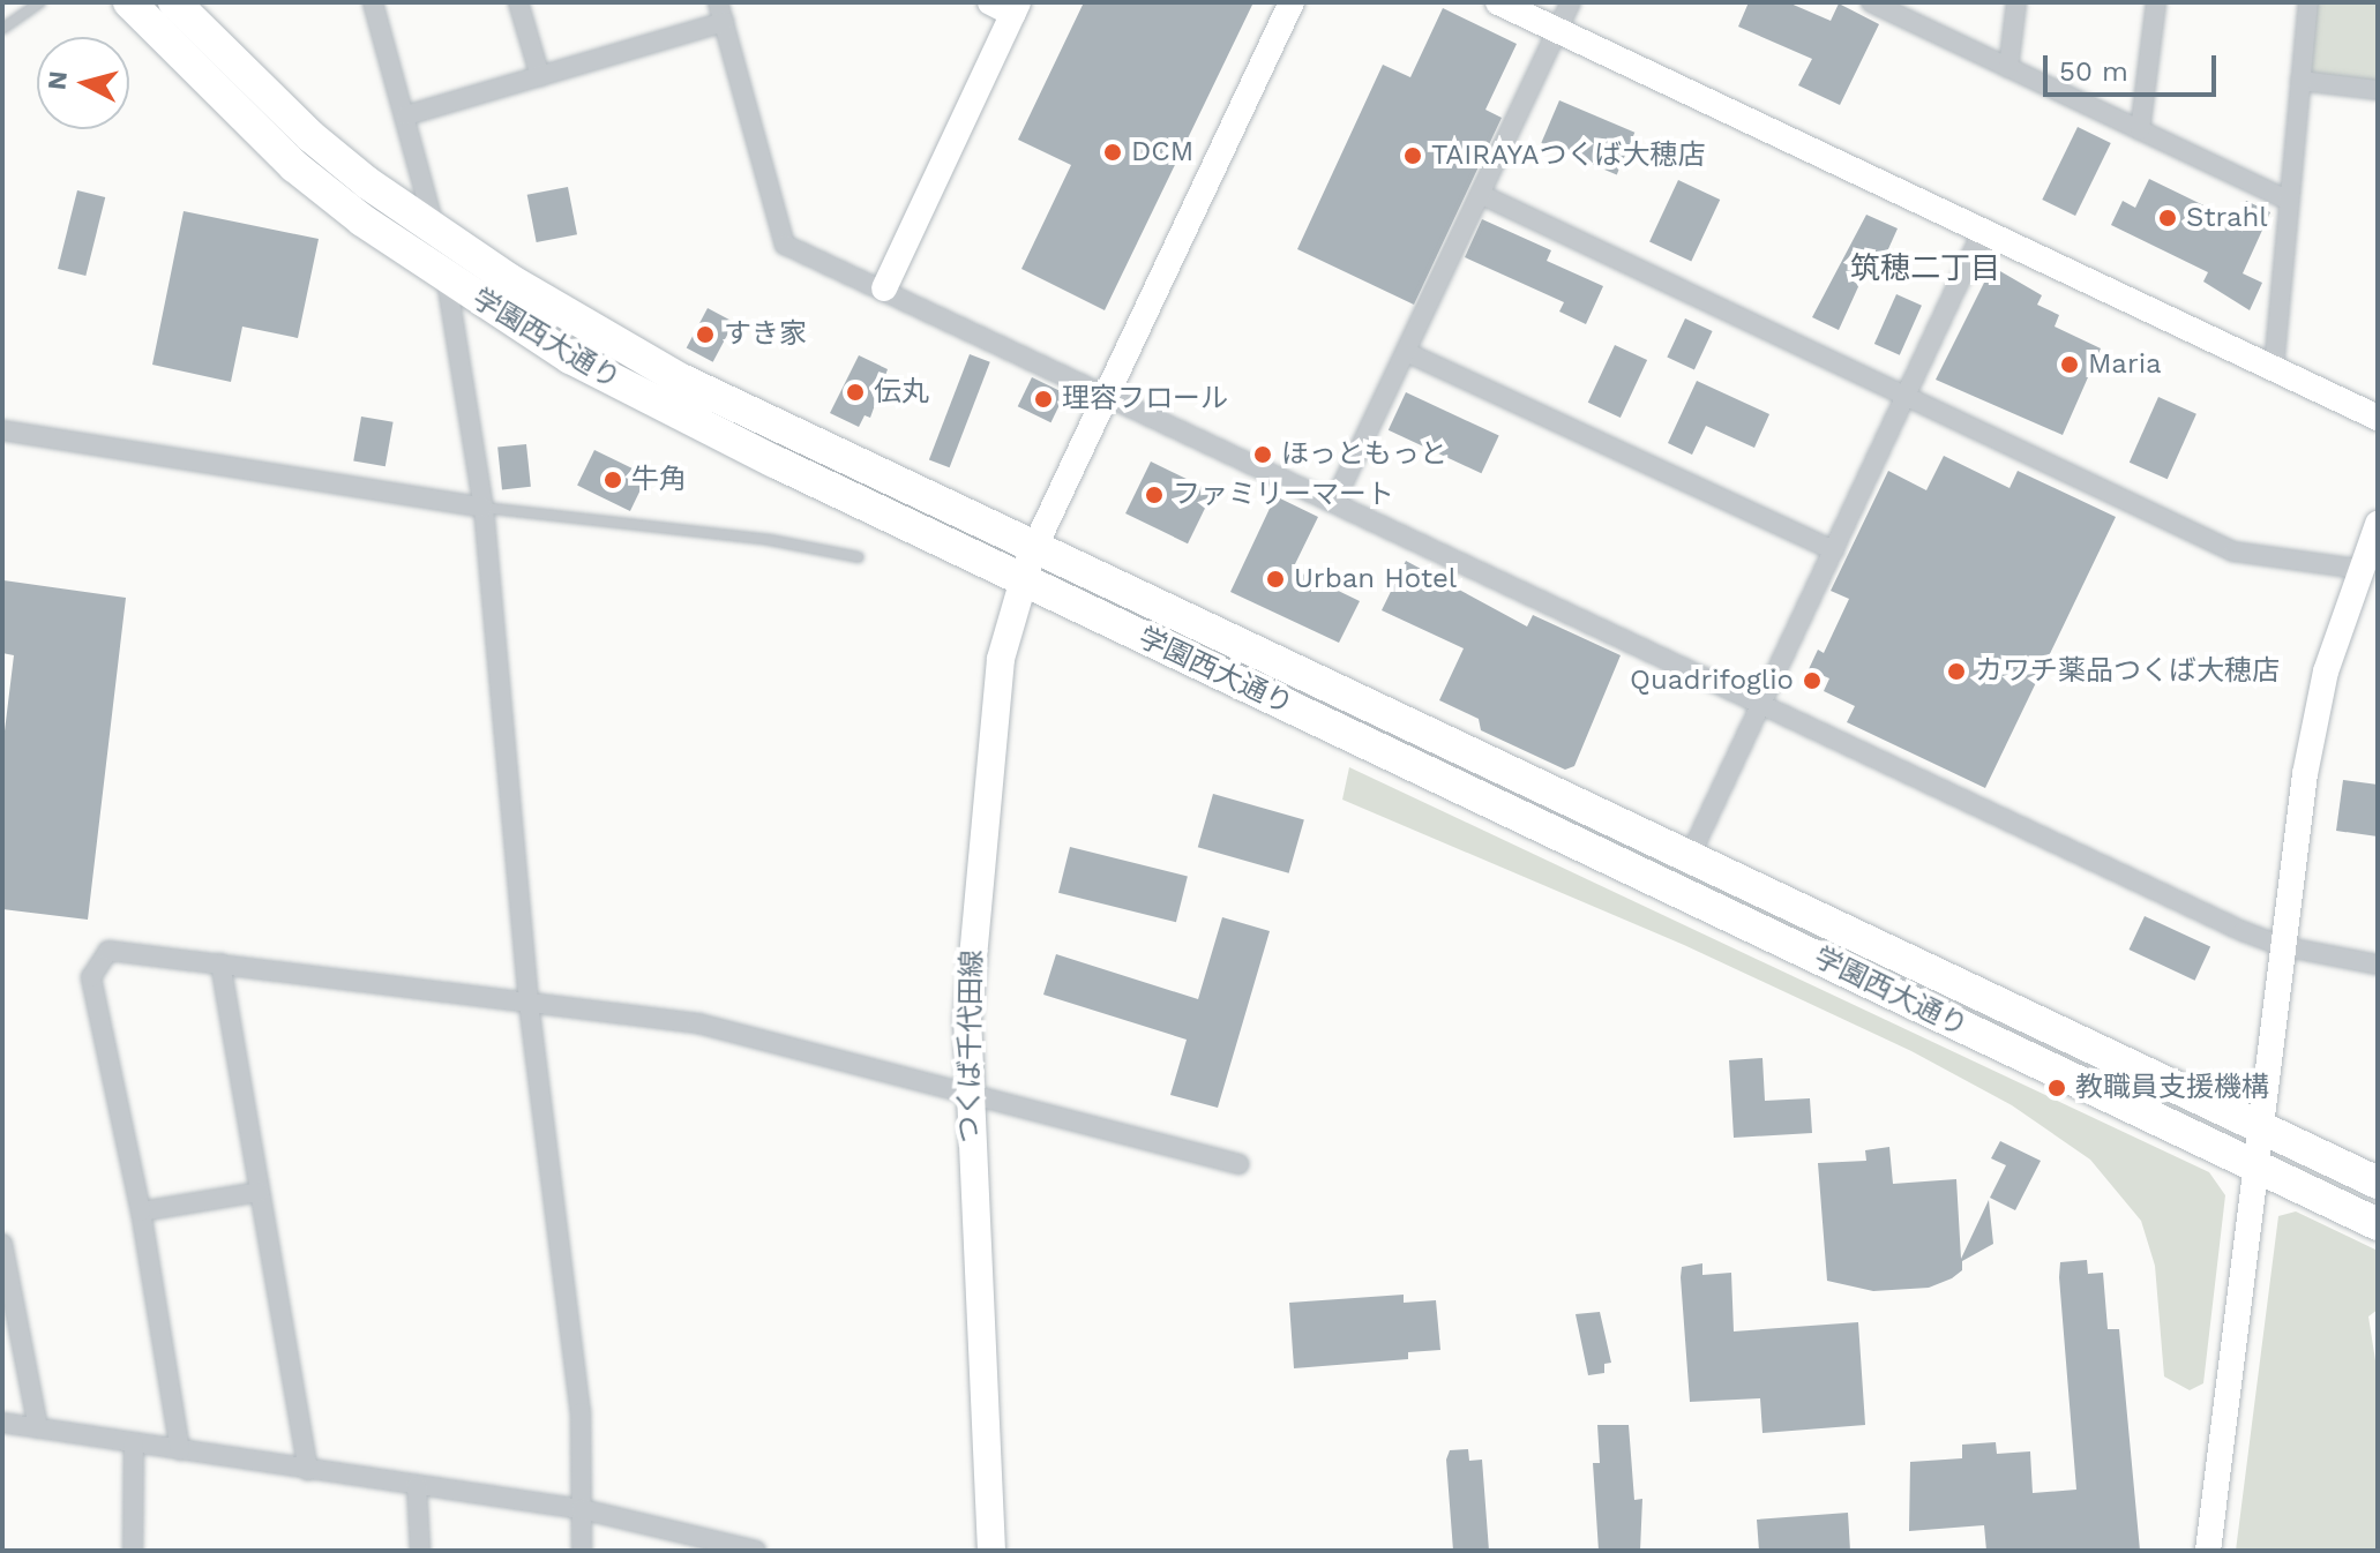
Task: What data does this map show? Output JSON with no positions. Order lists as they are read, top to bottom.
{
  "streets": {
    "highway": ["学園西大通り"],
    "main road": ["つくば千代田線"]
  },
  "crossings": [
    ["学園西大通り", "つくば千代田線"]
  ],
  "districts": ["筑穂二丁目"],
  "places": [
    "DCM",
    "TAIRAYAつくば大穂店",
    "Strahl",
    "すき家",
    "Maria",
    "伝丸",
    "理容フロール",
    "ほっともっと",
    "牛角",
    "ファミリーマート",
    "Urban Hotel",
    "カワチ薬品つくば大穂店",
    "Quadrifoglio",
    "教職員支援機構"
  ],
  "scale_bar": "50 m",
  "north": "left"
}
